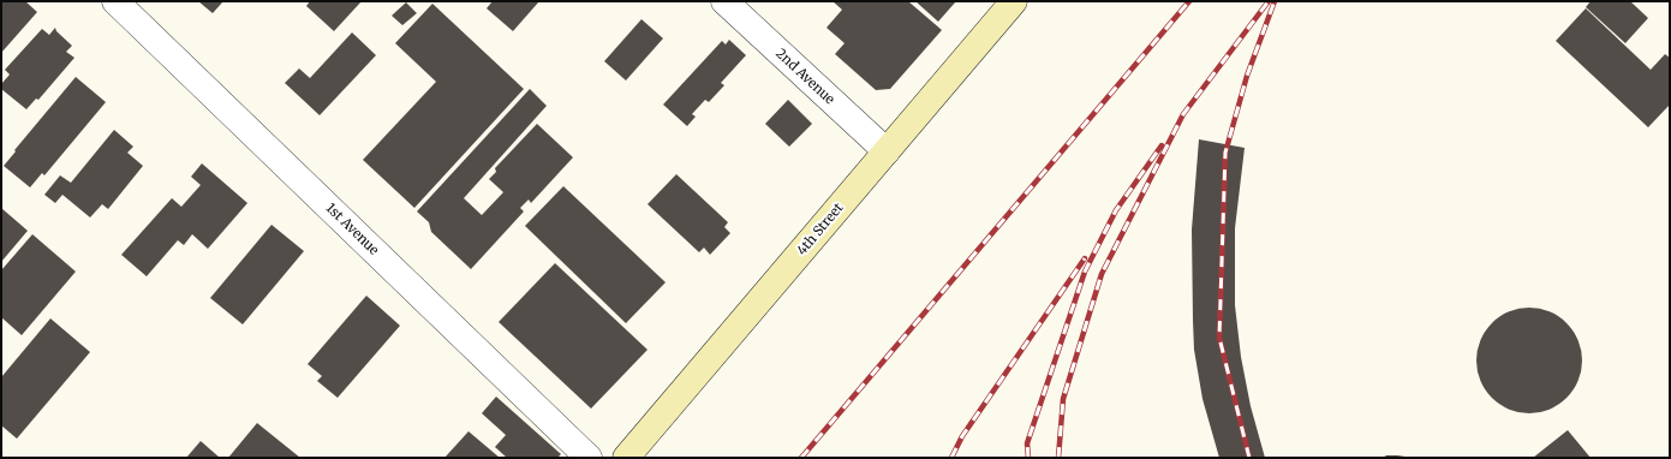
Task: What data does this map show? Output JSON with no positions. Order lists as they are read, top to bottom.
{
  "streets": {
    "main road": ["4th Street"],
    "street": ["2nd Avenue", "1st Avenue"]
  },
  "crossings": [
    ["2nd Avenue", "4th Street"]
  ]
}
